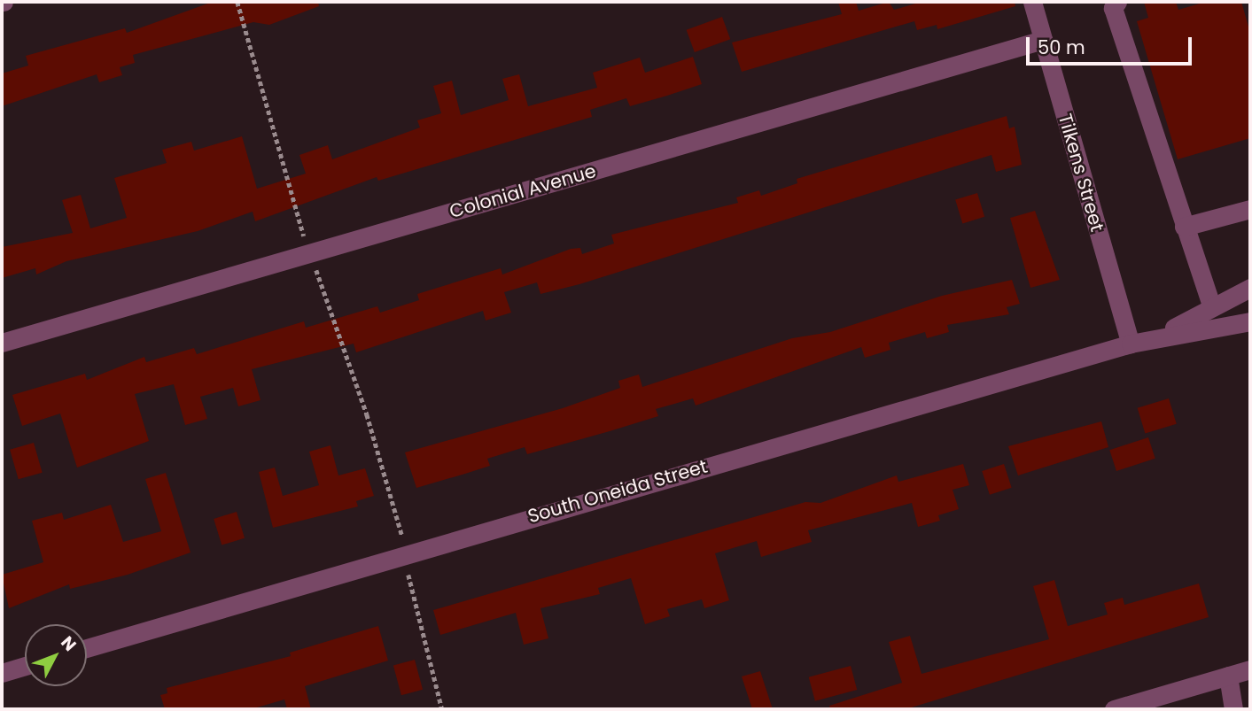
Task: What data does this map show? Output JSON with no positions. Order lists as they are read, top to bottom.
{
  "streets": {
    "street": ["Tilkens Street", "Colonial Avenue", "South Oneida Street"]
  },
  "crossings": [
    ["Tilkens Street", "Colonial Avenue"],
    ["Tilkens Street", "South Oneida Street"]
  ],
  "scale_bar": "50 m",
  "north": "top right"
}
